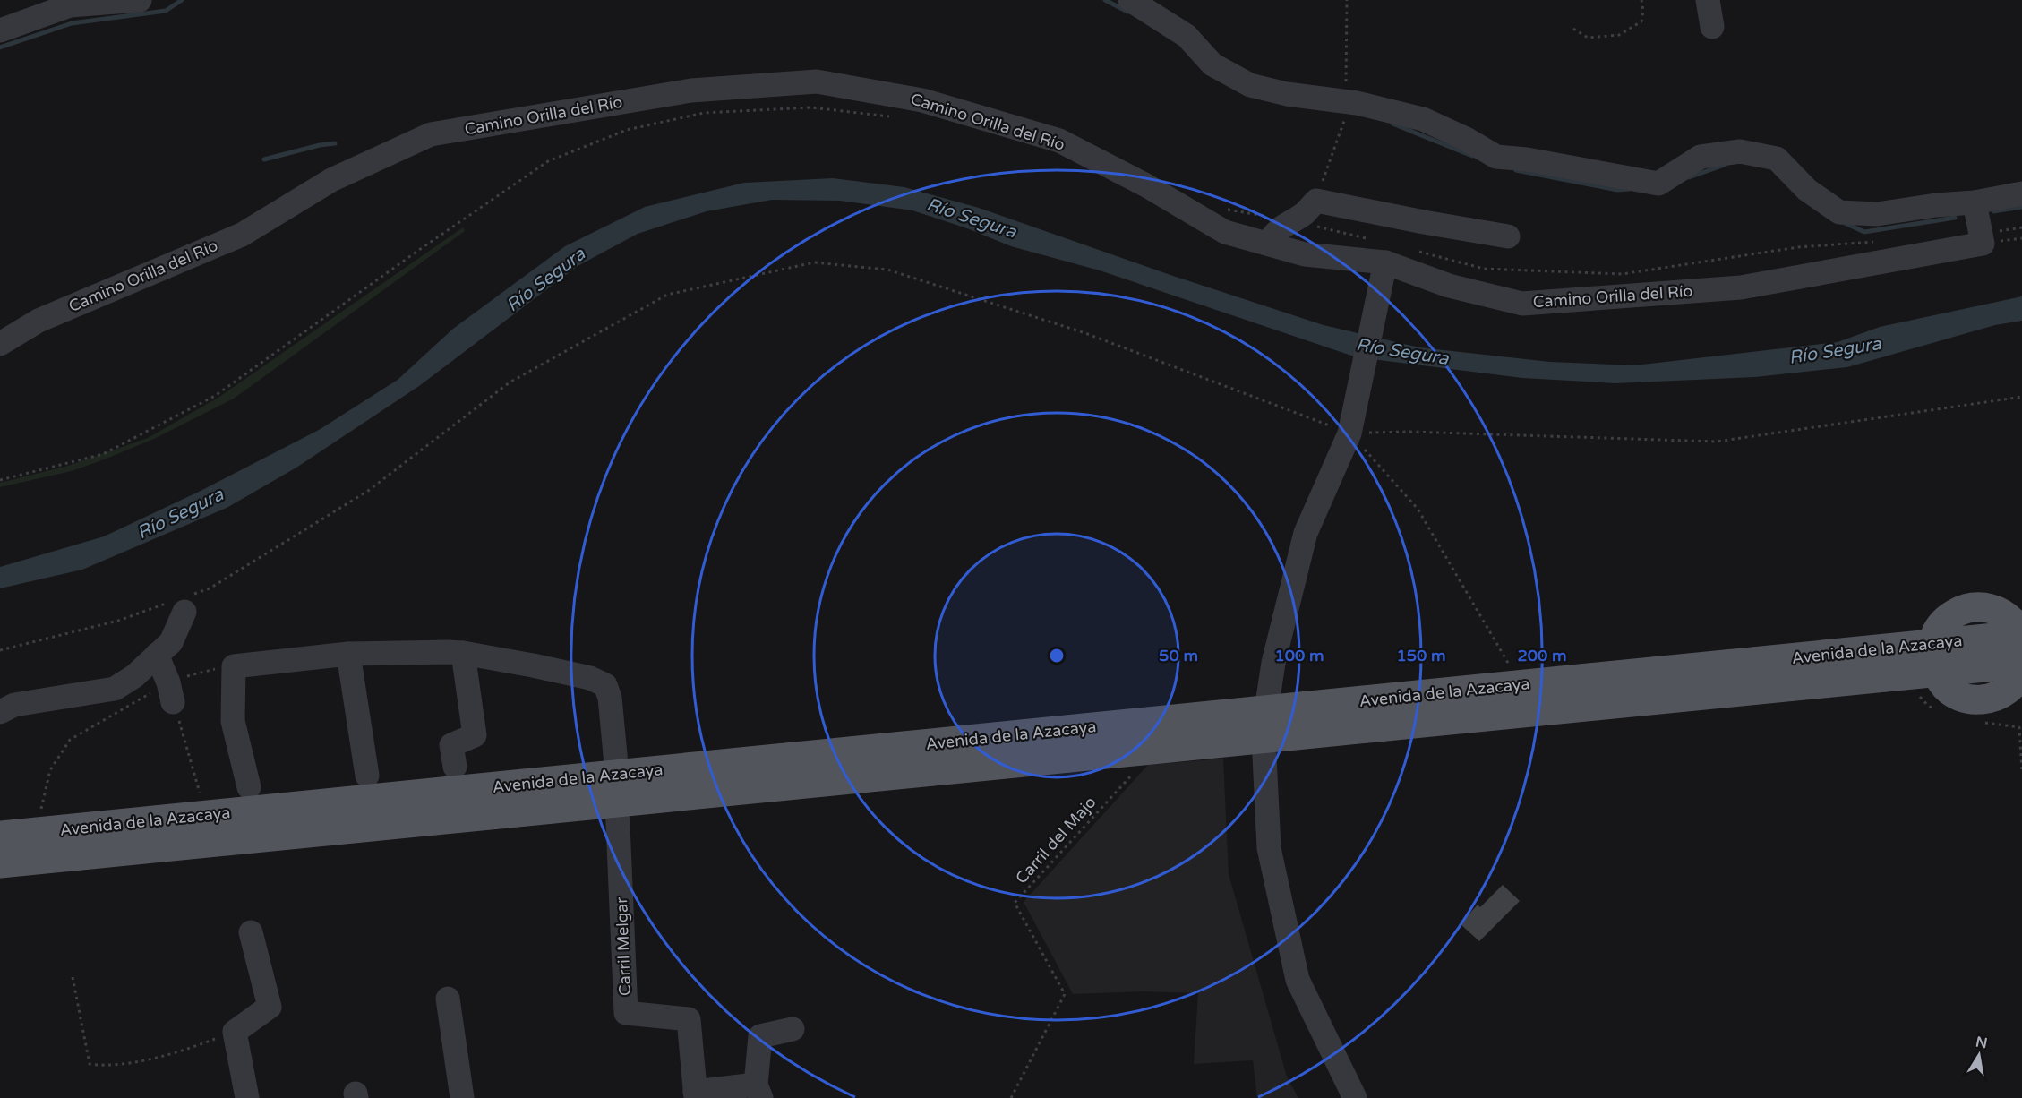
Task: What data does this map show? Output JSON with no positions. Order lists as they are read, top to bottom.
{
  "streets": {
    "main road": ["Avenida de la Azacaya"],
    "street": ["Camino Orilla del Río", "Carril Melgar"],
    "path": ["Carril del Majo"]
  },
  "crossings": [
    ["Avenida de la Azacaya", "Carril del Majo"],
    ["Avenida de la Azacaya", "Carril Melgar"]
  ],
  "water": ["Río Segura"],
  "north": "top",
  "rings": [
    "50 m",
    "100 m",
    "150 m",
    "200 m"
  ]
}
